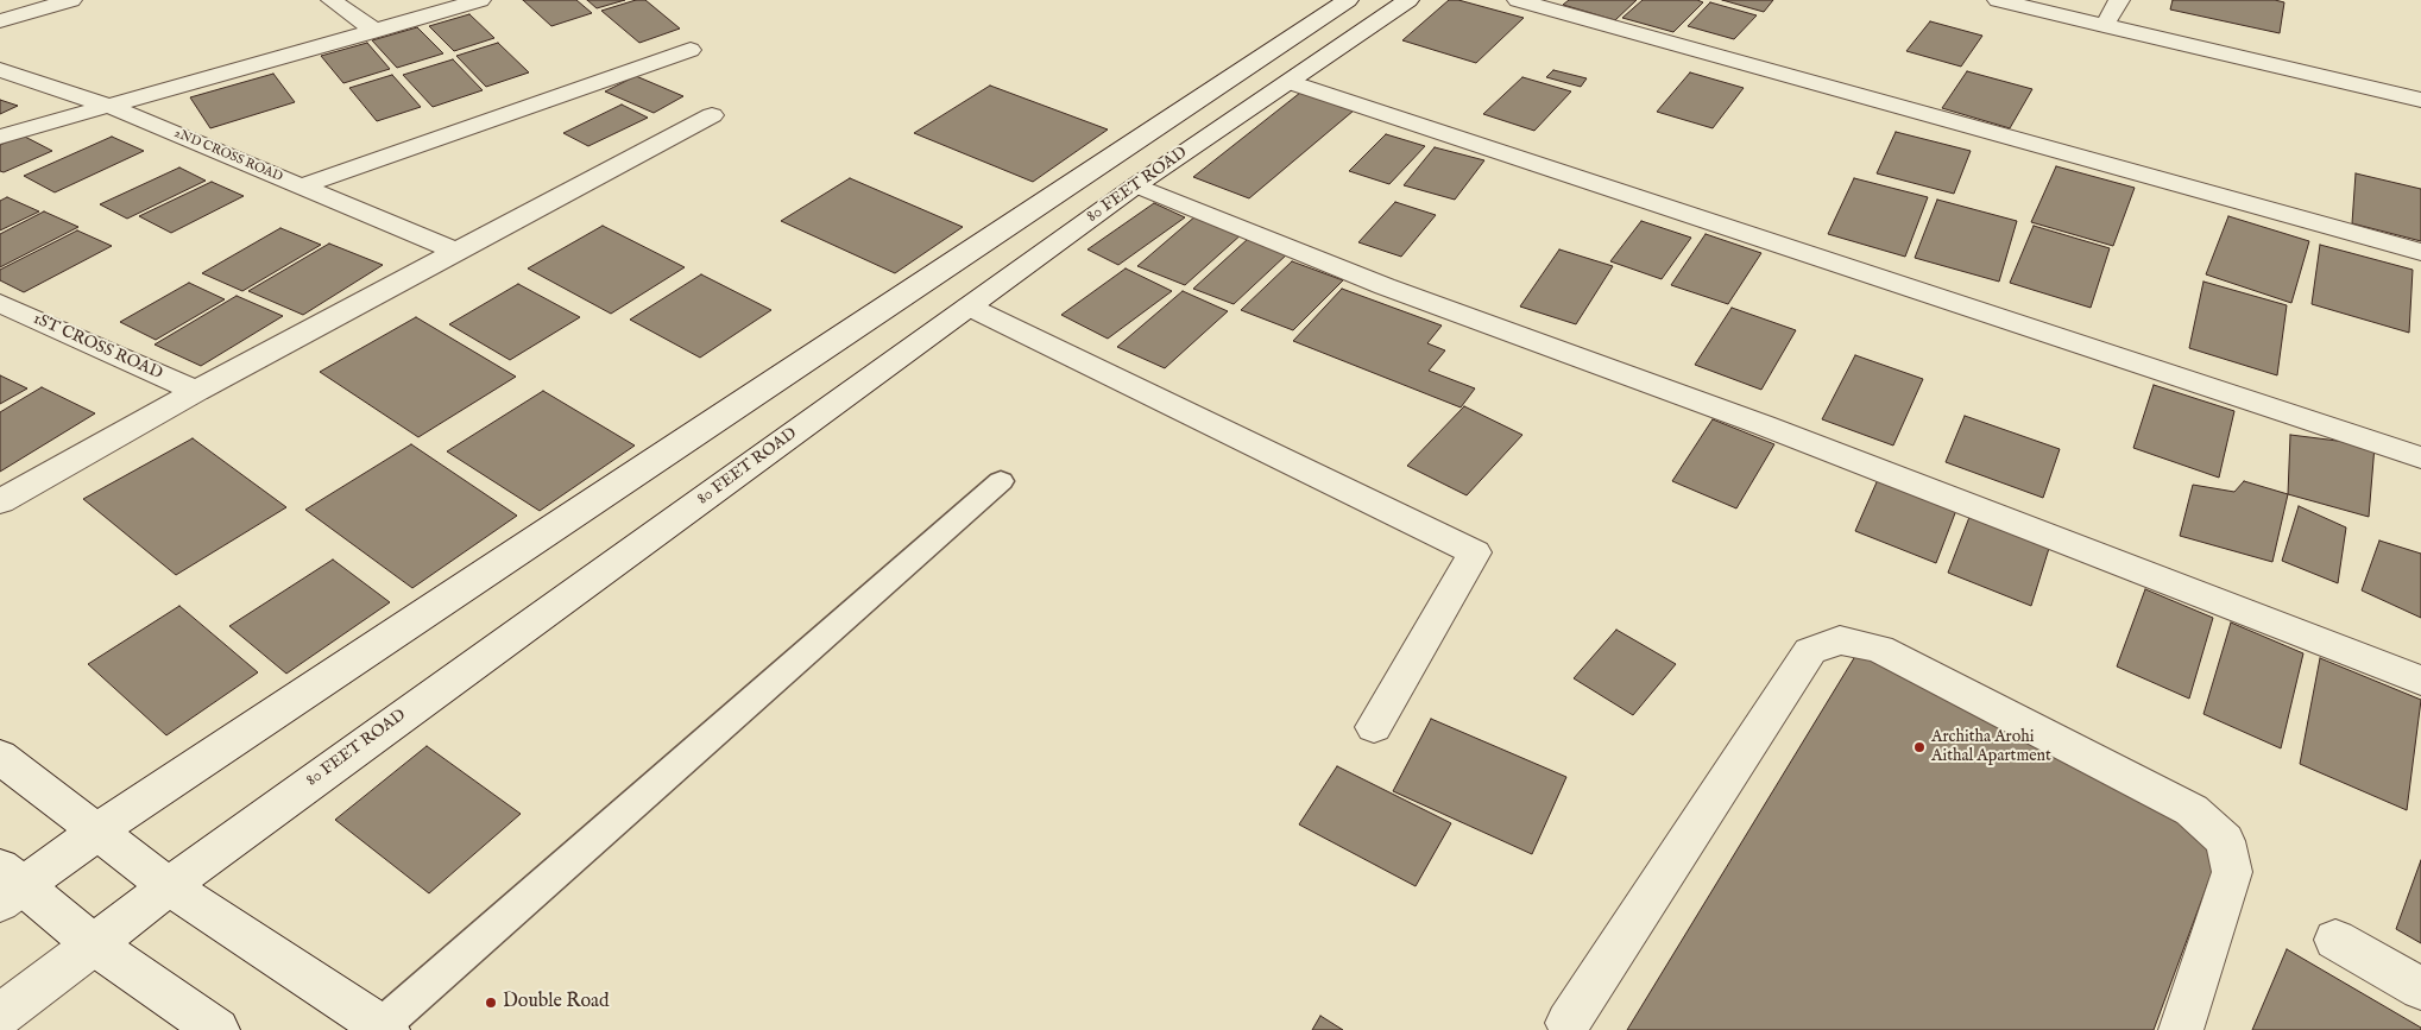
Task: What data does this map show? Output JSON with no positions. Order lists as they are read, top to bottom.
{
  "streets": {
    "street": ["2ND CROSS ROAD", "80 FEET ROAD", "1ST CROSS ROAD"]
  },
  "places": ["Architha Arohi Aithal Apartment", "Double Road"]
}
